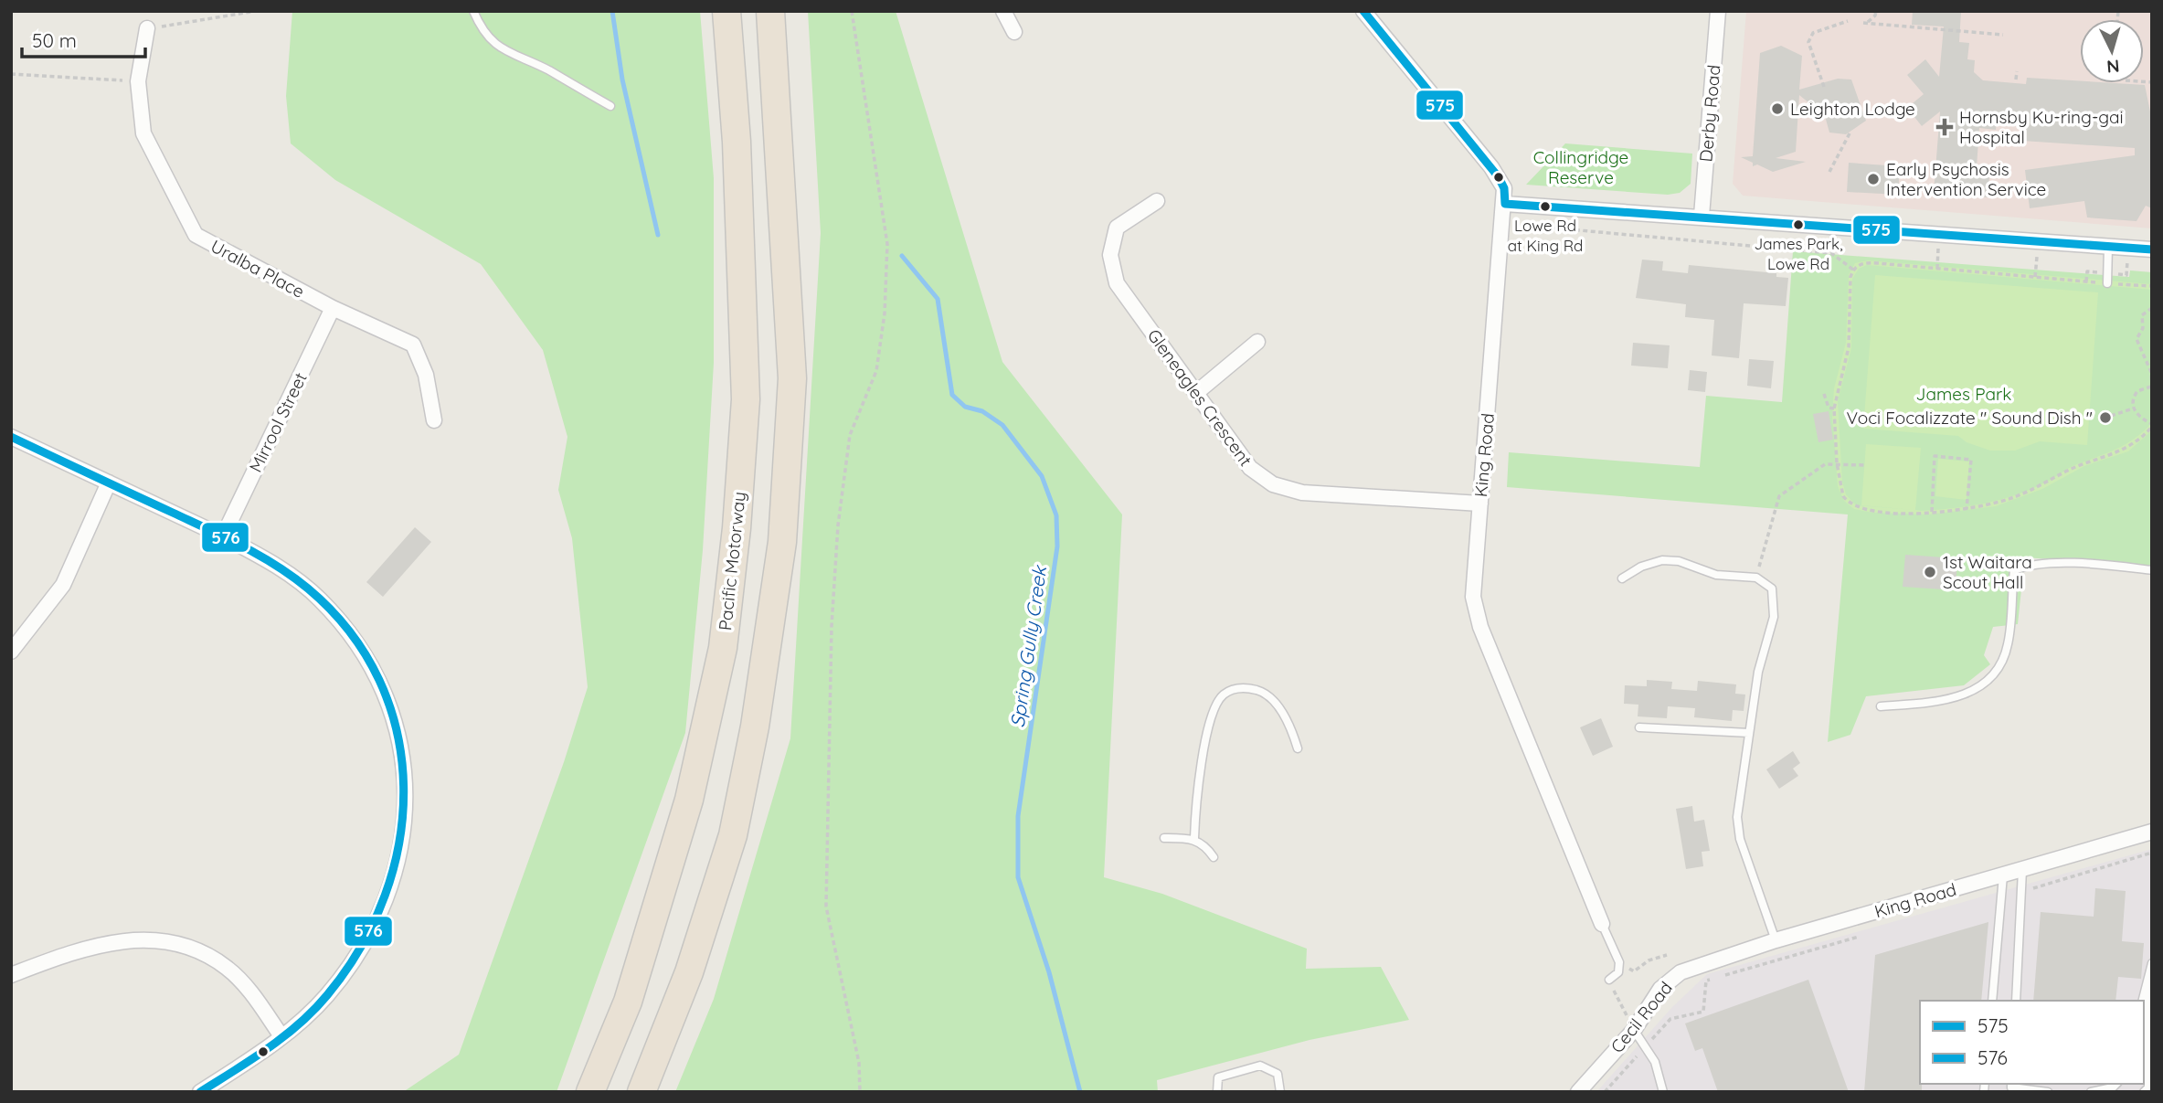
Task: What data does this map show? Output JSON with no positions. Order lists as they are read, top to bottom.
{
  "streets": {
    "highway": ["Pacific Motorway"],
    "street": [
      "Derby Road",
      "Uralba Place",
      "Gleneagles Crescent",
      "Mirrool Street",
      "King Road",
      "Cecil Road"
    ]
  },
  "crossings": [
    ["Uralba Place", "Mirrool Street"],
    ["Gleneagles Crescent", "King Road"],
    ["King Road", "Cecil Road"]
  ],
  "water": ["Spring Gully Creek"],
  "parks": ["Collingridge Reserve", "James Park"],
  "places": {
    "other": [
      "Leighton Lodge",
      "Early Psychosis Intervention Service",
      "Lowe Rd at King Rd",
      "James Park, Lowe Rd",
      "Voci Focalizzate \" Sound Dish \"",
      "1st Waitara Scout Hall"
    ],
    "health": ["Hornsby Ku-ring-gai Hospital"]
  },
  "lines": ["transit line 575", "transit line 576"],
  "legend": ["575", "576"],
  "scale_bar": "50 m",
  "north": "bottom"
}
